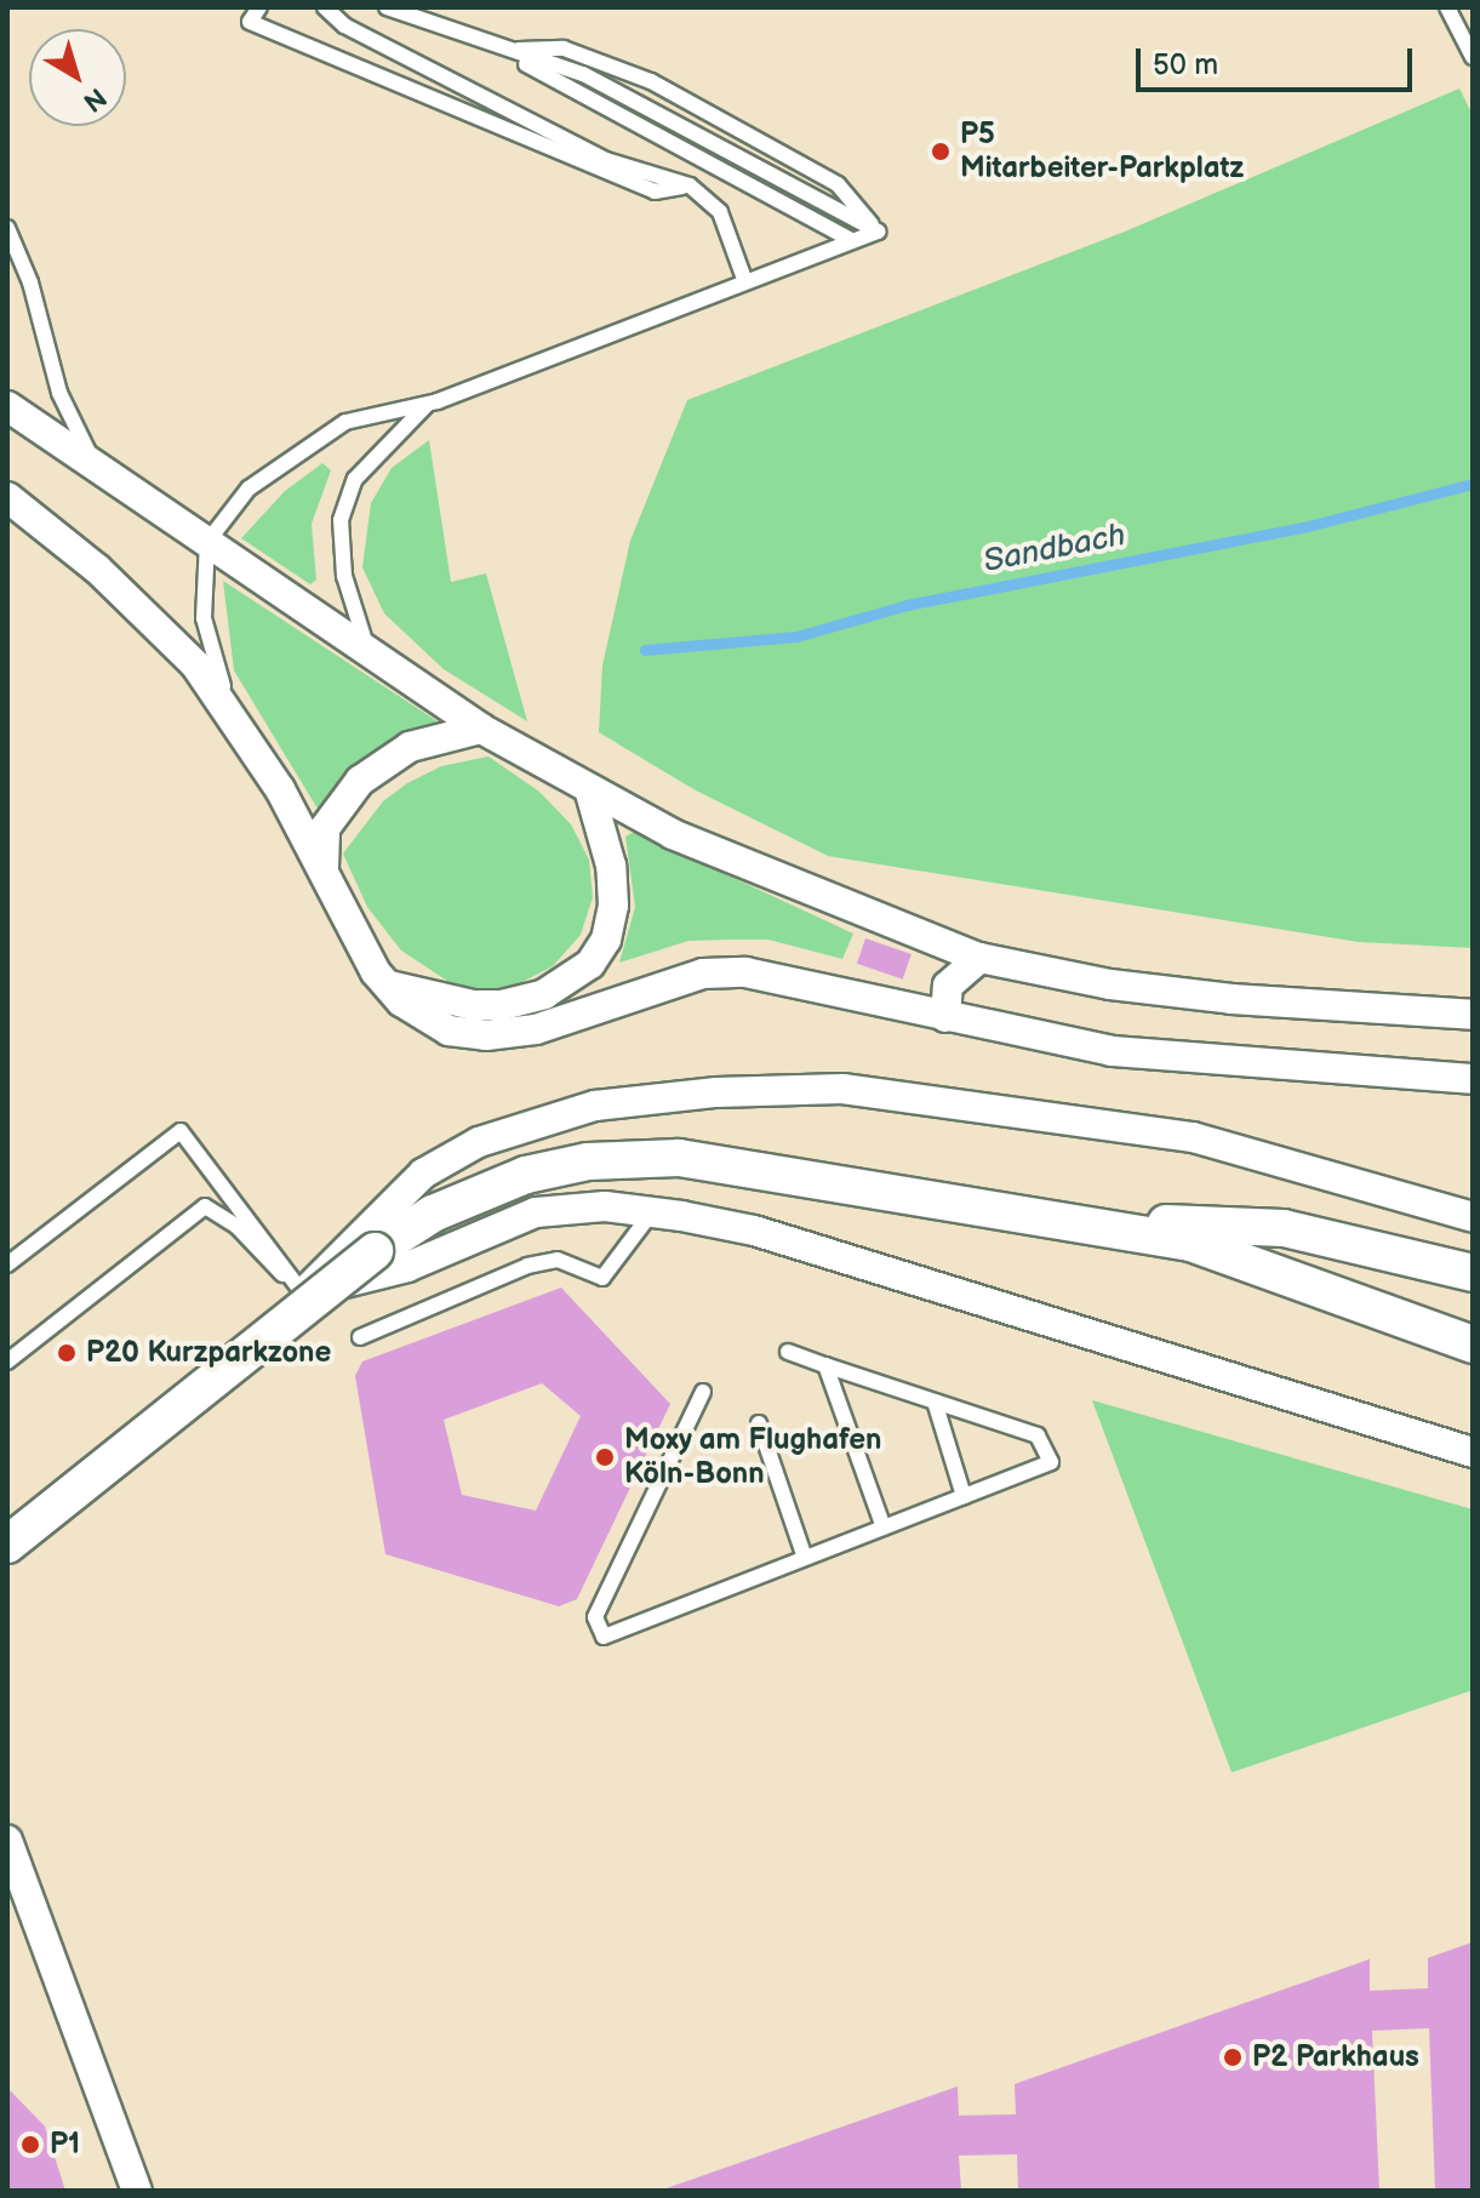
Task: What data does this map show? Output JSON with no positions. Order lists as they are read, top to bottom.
{
  "water": ["Sandbach"],
  "places": [
    "P5 Mitarbeiter-Parkplatz",
    "P20 Kurzparkzone",
    "Moxy am Flughafen Köln-Bonn",
    "P2 Parkhaus",
    "P1"
  ],
  "scale_bar": "50 m",
  "north": "bottom right"
}
